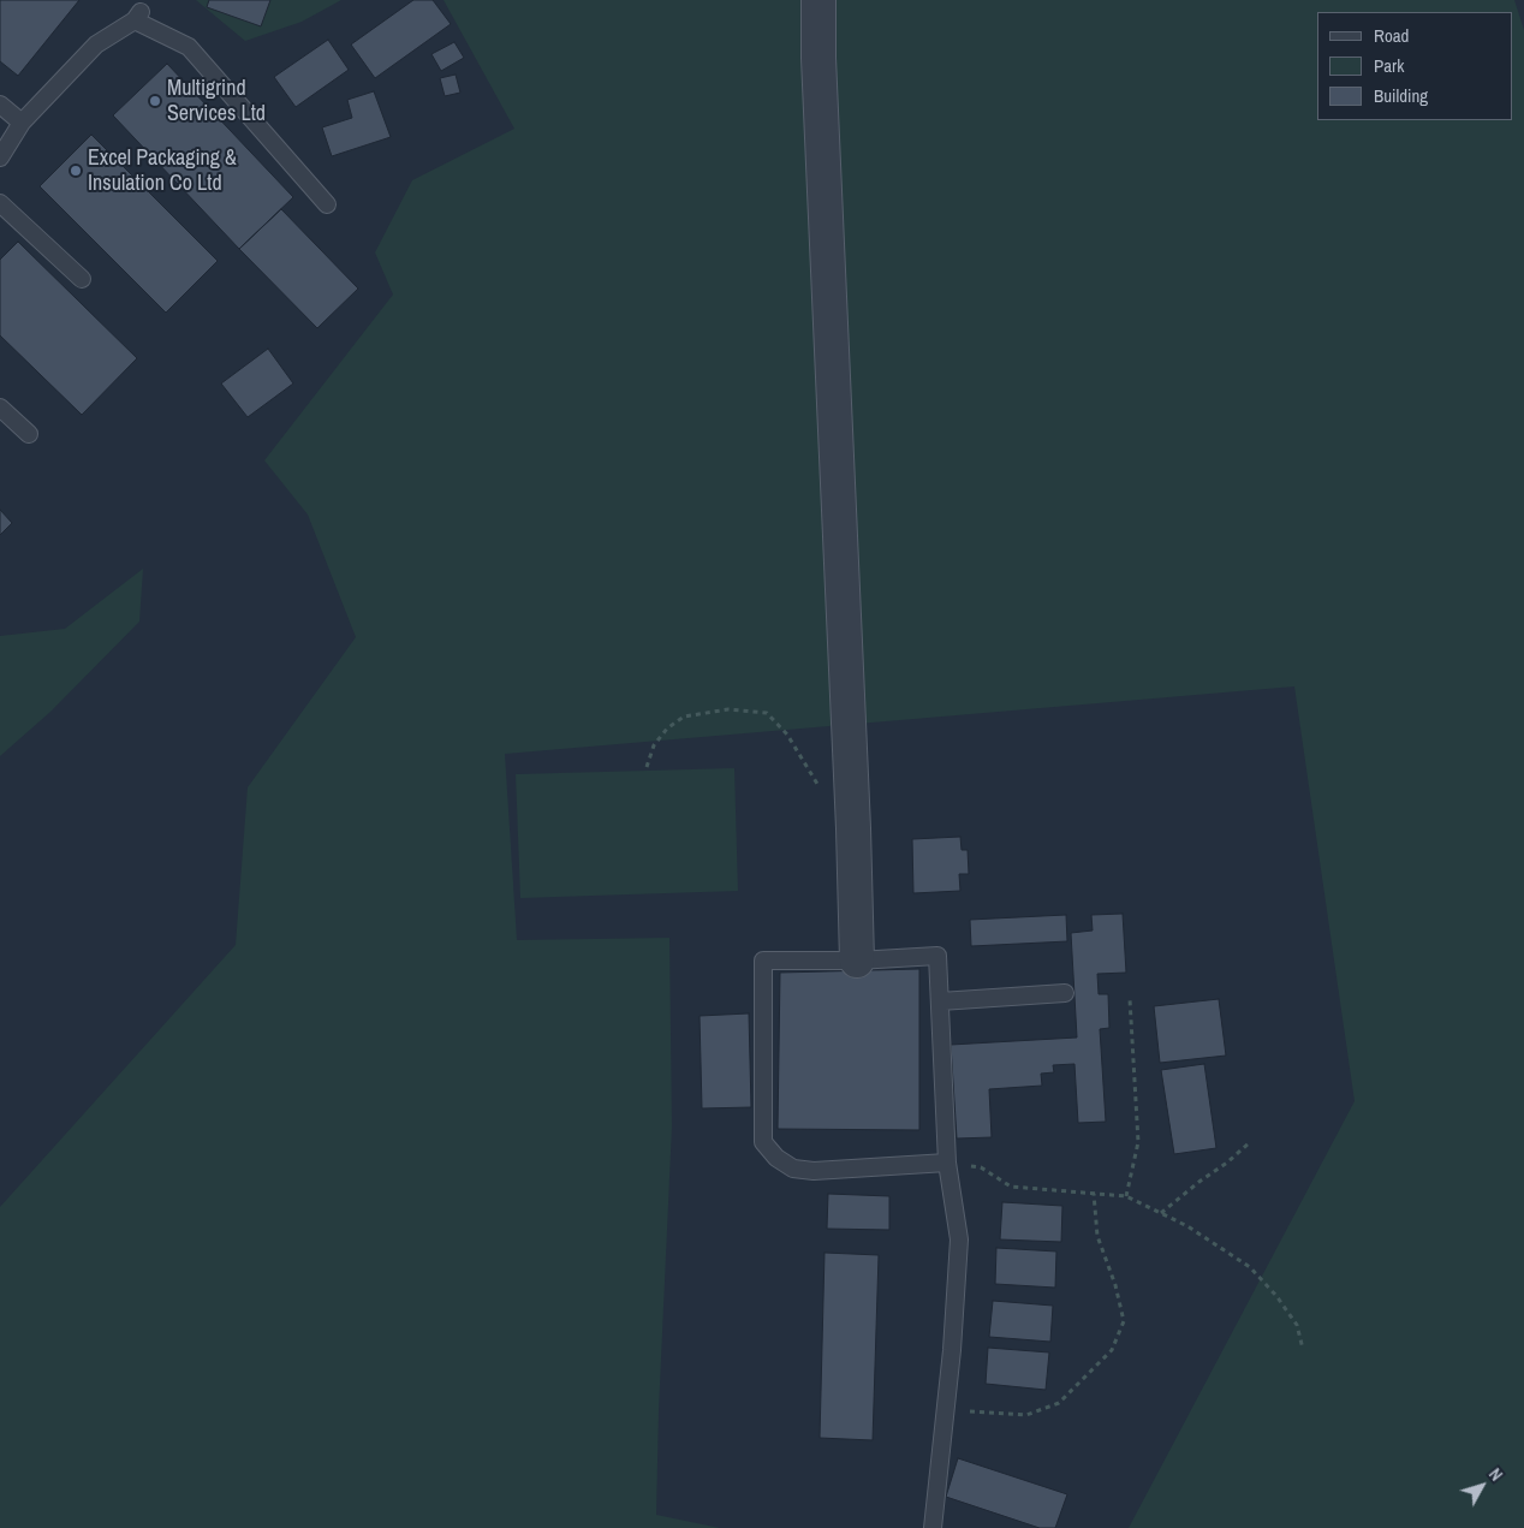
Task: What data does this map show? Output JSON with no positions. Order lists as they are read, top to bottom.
{
  "places": ["Multigrind Services Ltd", "Excel Packaging & Insulation Co Ltd"],
  "legend": ["Road", "Park", "Building"],
  "north": "top right"
}
